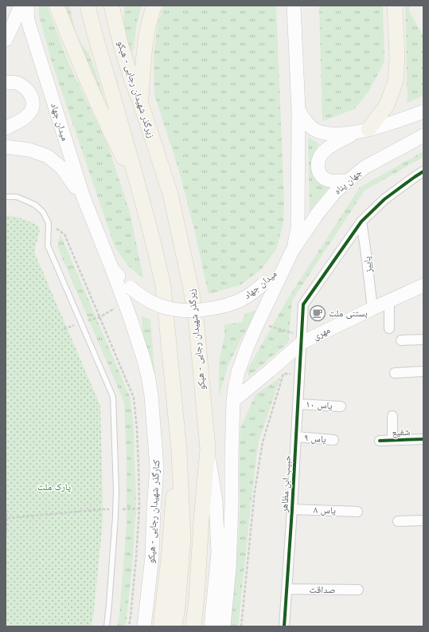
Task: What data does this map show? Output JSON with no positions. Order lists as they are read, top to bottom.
{
  "streets": {
    "main road": [
      "زیرگذر شهیدان رجایی - هپکو",
      "میدان جهاد",
      "جهان پناه",
      "مهری",
      "کنارگذر شهیدان رجایی - هپکو"
    ],
    "street": [
      "پاییز",
      "یاس ۱۰",
      "شفیع",
      "یاس ۹",
      "حبیب ابن مظاهر",
      "یاس ۸",
      "صداقت"
    ]
  },
  "crossings": [
    ["میدان جهاد", "جهان پناه"],
    ["میدان جهاد", "کنارگذر شهیدان رجایی - هپکو"],
    ["پاییز", "مهری"],
    ["پاییز", "حبیب ابن مظاهر"],
    ["مهری", "حبیب ابن مظاهر"],
    ["یاس ۱۰", "حبیب ابن مظاهر"],
    ["یاس ۹", "حبیب ابن مظاهر"],
    ["حبیب ابن مظاهر", "یاس ۸"],
    ["حبیب ابن مظاهر", "صداقت"]
  ],
  "parks": ["پارک ملت"],
  "places": {
    "cafe": ["بستنی ملت"]
  }
}
